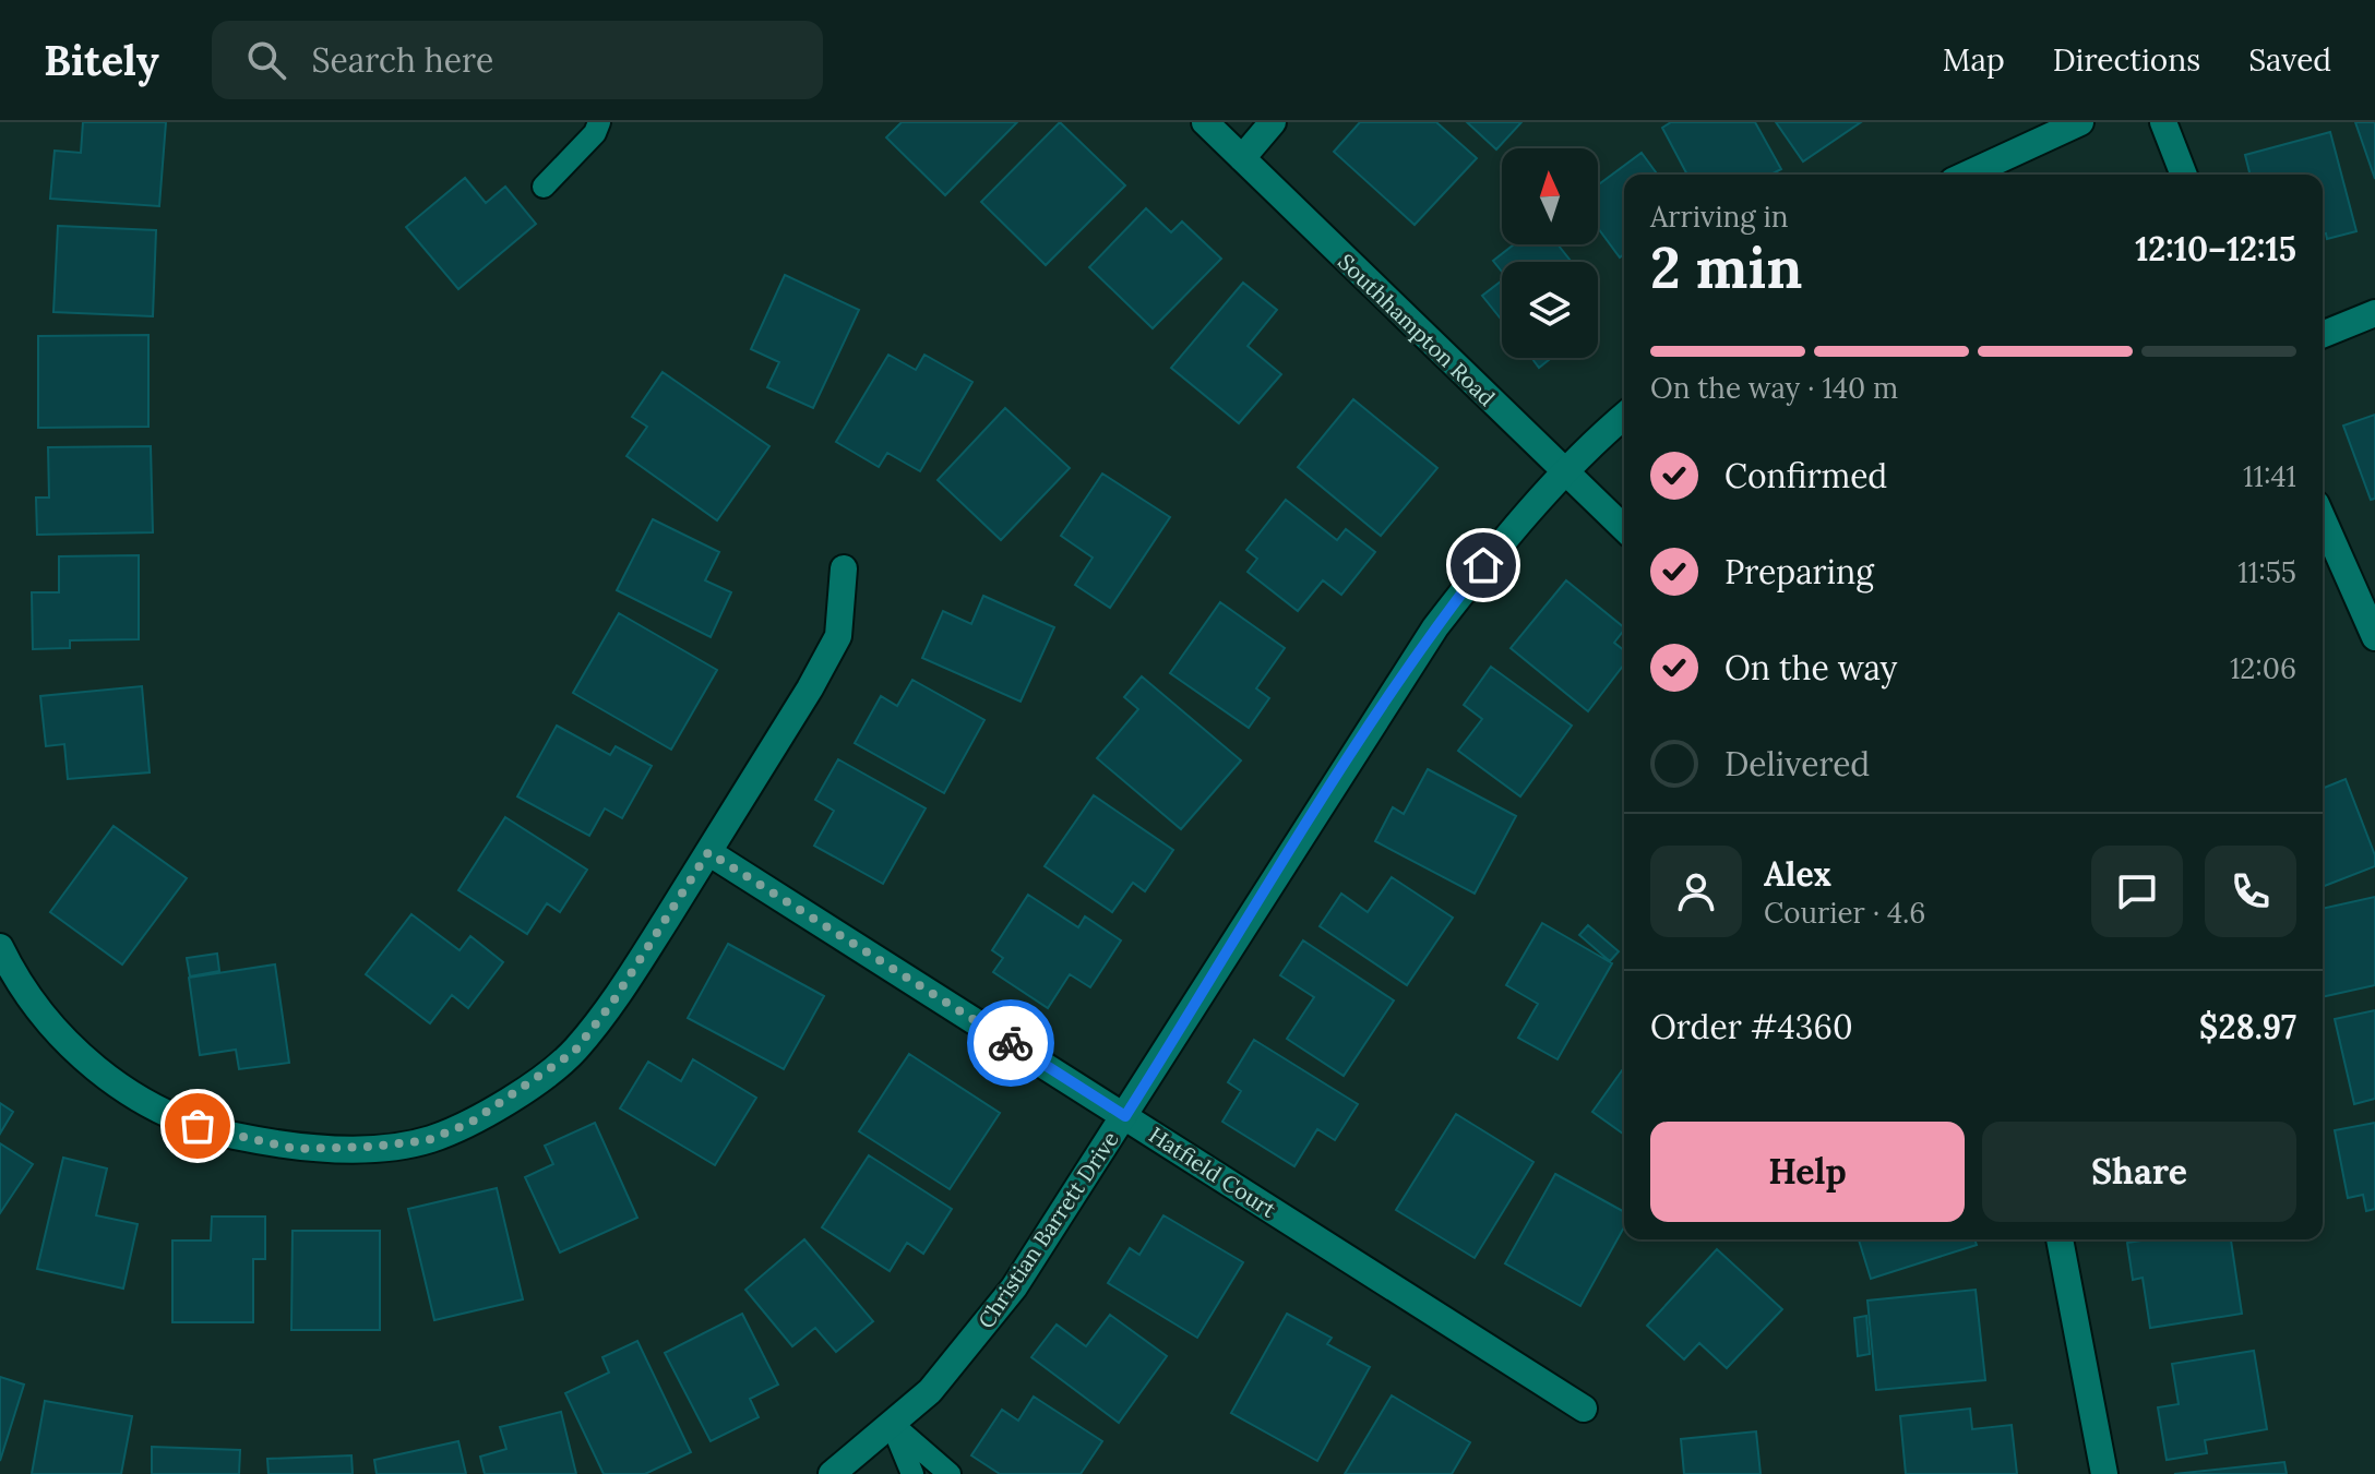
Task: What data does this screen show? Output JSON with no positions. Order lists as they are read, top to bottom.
{
  "streets": {
    "street": ["Southhampton Road", "Hatfield Court", "Christian Barrett Drive"]
  },
  "crossings": [
    ["Southhampton Road", "Christian Barrett Drive"],
    ["Hatfield Court", "Christian Barrett Drive"]
  ],
  "north": "top",
  "page": {
    "header": "Bitely",
    "search": "Search here",
    "nav": ["Map", "Directions", "Saved"],
    "heading": ["2 min", "Arriving in", "12:10–12:15"],
    "panel": [
      "Alex",
      "Courier · 4.6",
      "Order #4360",
      "$28.97"
    ],
    "bar": "On the way · 140 m",
    "list": [
      ["Confirmed", "11:41"],
      ["Preparing", "11:55"],
      ["On the way", "12:06"],
      "Delivered"
    ],
    "buttons": ["Help", "Share"]
  }
}
